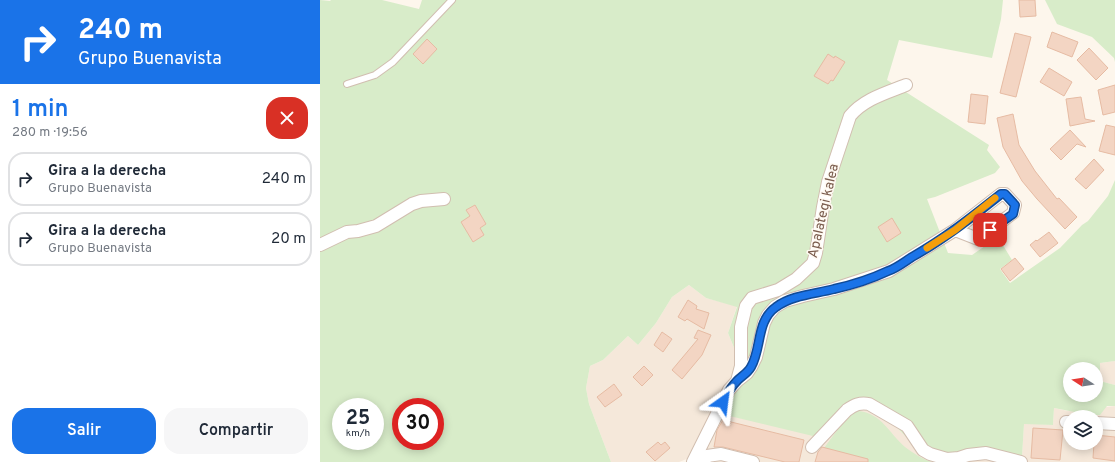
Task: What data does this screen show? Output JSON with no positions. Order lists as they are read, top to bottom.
{
  "streets": {
    "street": ["Apalategi kalea"]
  },
  "north": "left",
  "page": {
    "turn": ["240 m", "Grupo Buenavista"],
    "heading": ["1 min", "280 m · 19:56"],
    "list": [
      {
        "name": "Gira a la derecha",
        "note": "Grupo Buenavista",
        "value": "240 m"
      },
      {
        "name": "Gira a la derecha",
        "note": "Grupo Buenavista",
        "value": "20 m"
      }
    ],
    "speed": "25 km/h",
    "limit": "30",
    "buttons": ["Salir", "Compartir"]
  }
}
